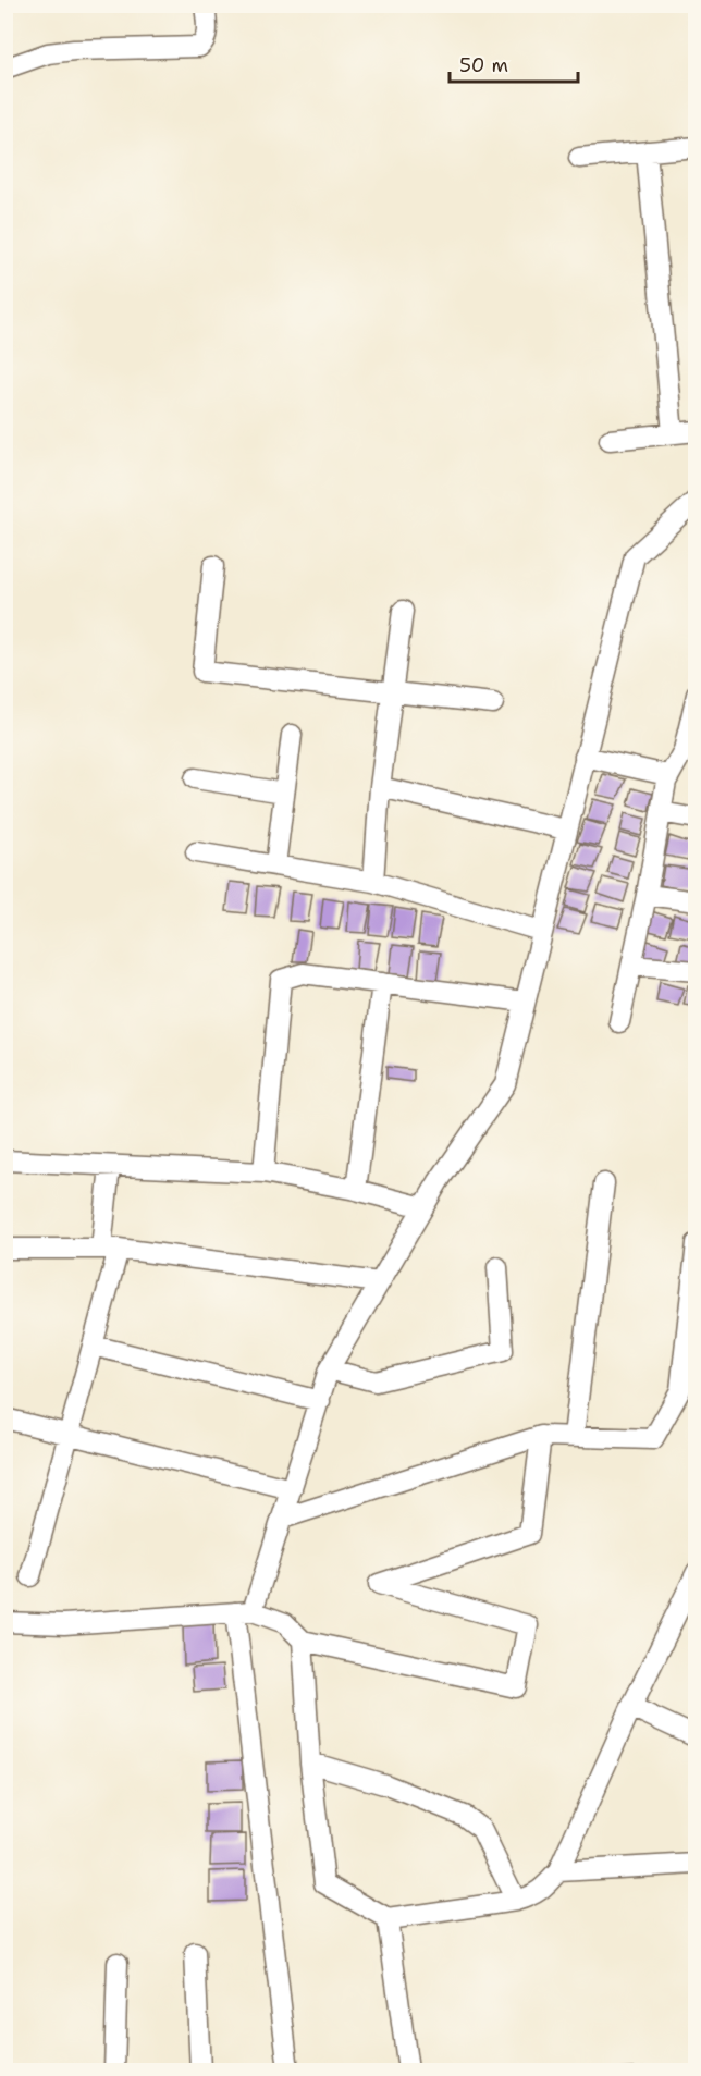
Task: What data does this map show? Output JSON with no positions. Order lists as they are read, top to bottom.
{
  "scale_bar": "50 m"
}
